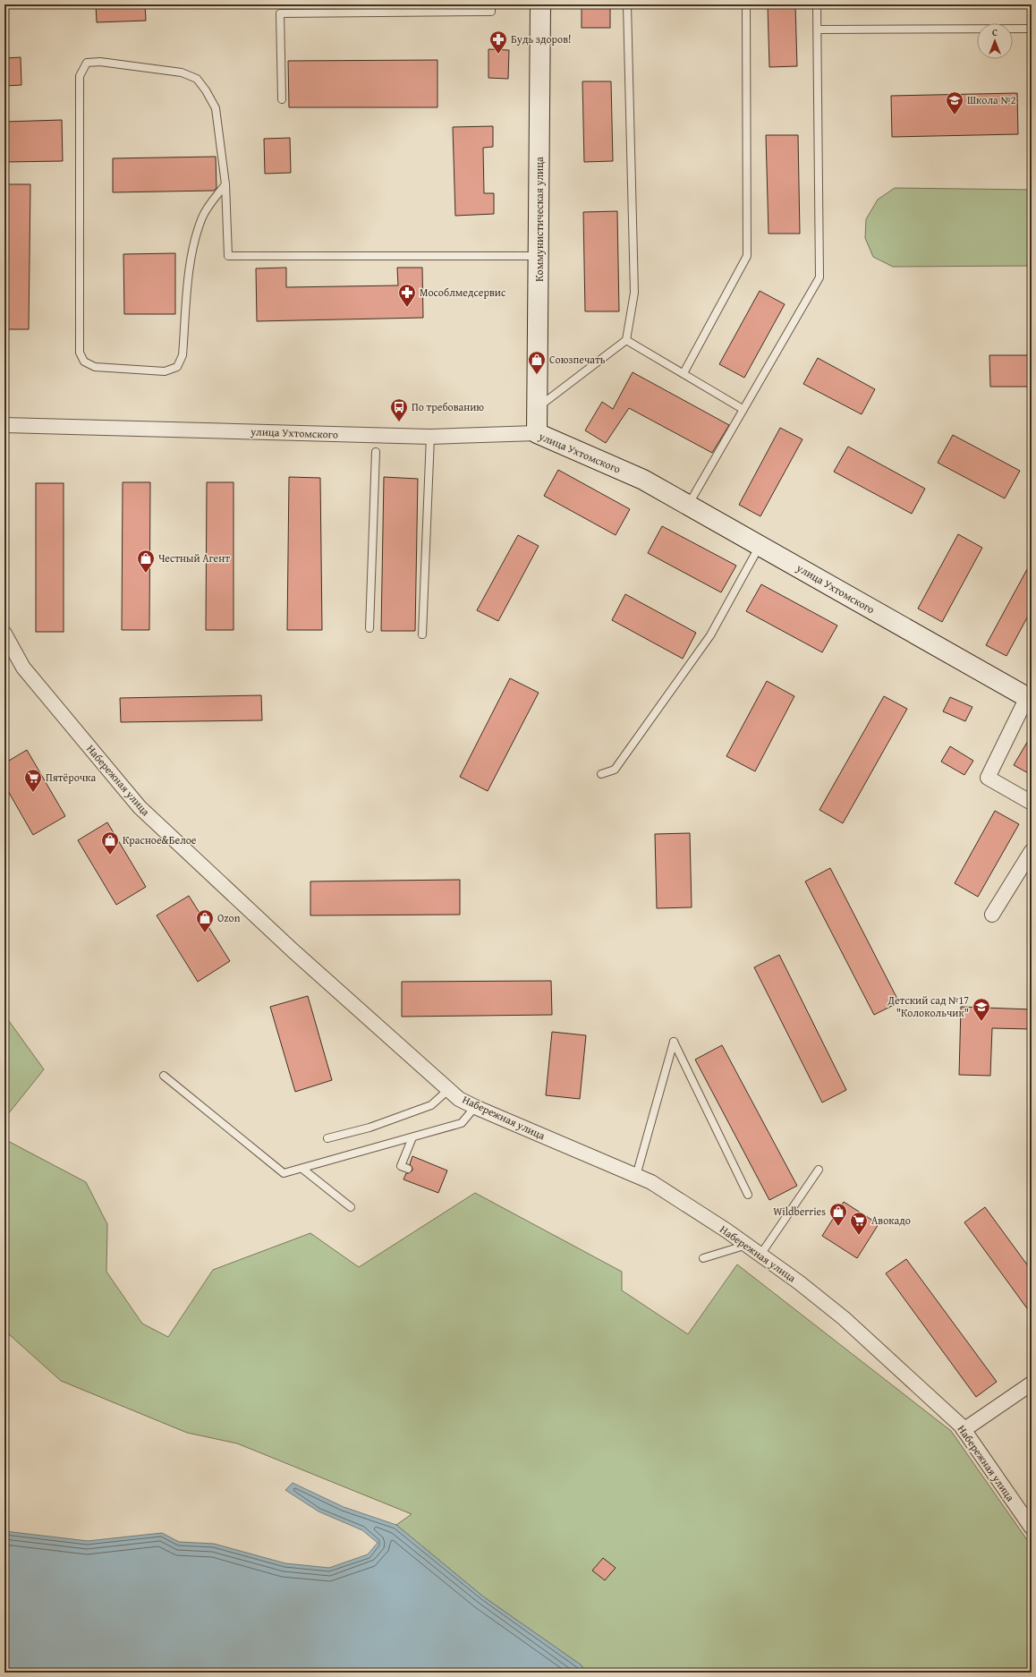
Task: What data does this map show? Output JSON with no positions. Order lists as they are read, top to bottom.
{
  "streets": {
    "street": ["Коммунистическая улица", "улица Ухтомского", "Набережная улица"]
  },
  "crossings": [
    ["Коммунистическая улица", "улица Ухтомского"]
  ],
  "places": {
    "pharmacy": ["Будь здоров!", "Мособлмедсервис"],
    "school or university": ["Школа №2", "Детский сад №17 \"Колокольчик\""],
    "shop": [
      "Союзпечать",
      "Честный Агент",
      "Красное&Белое",
      "Ozon",
      "Wildberries"
    ],
    "bus stop": ["По требованию"],
    "supermarket": ["Пятёрочка", "Авокадо"]
  },
  "north": "top"
}
